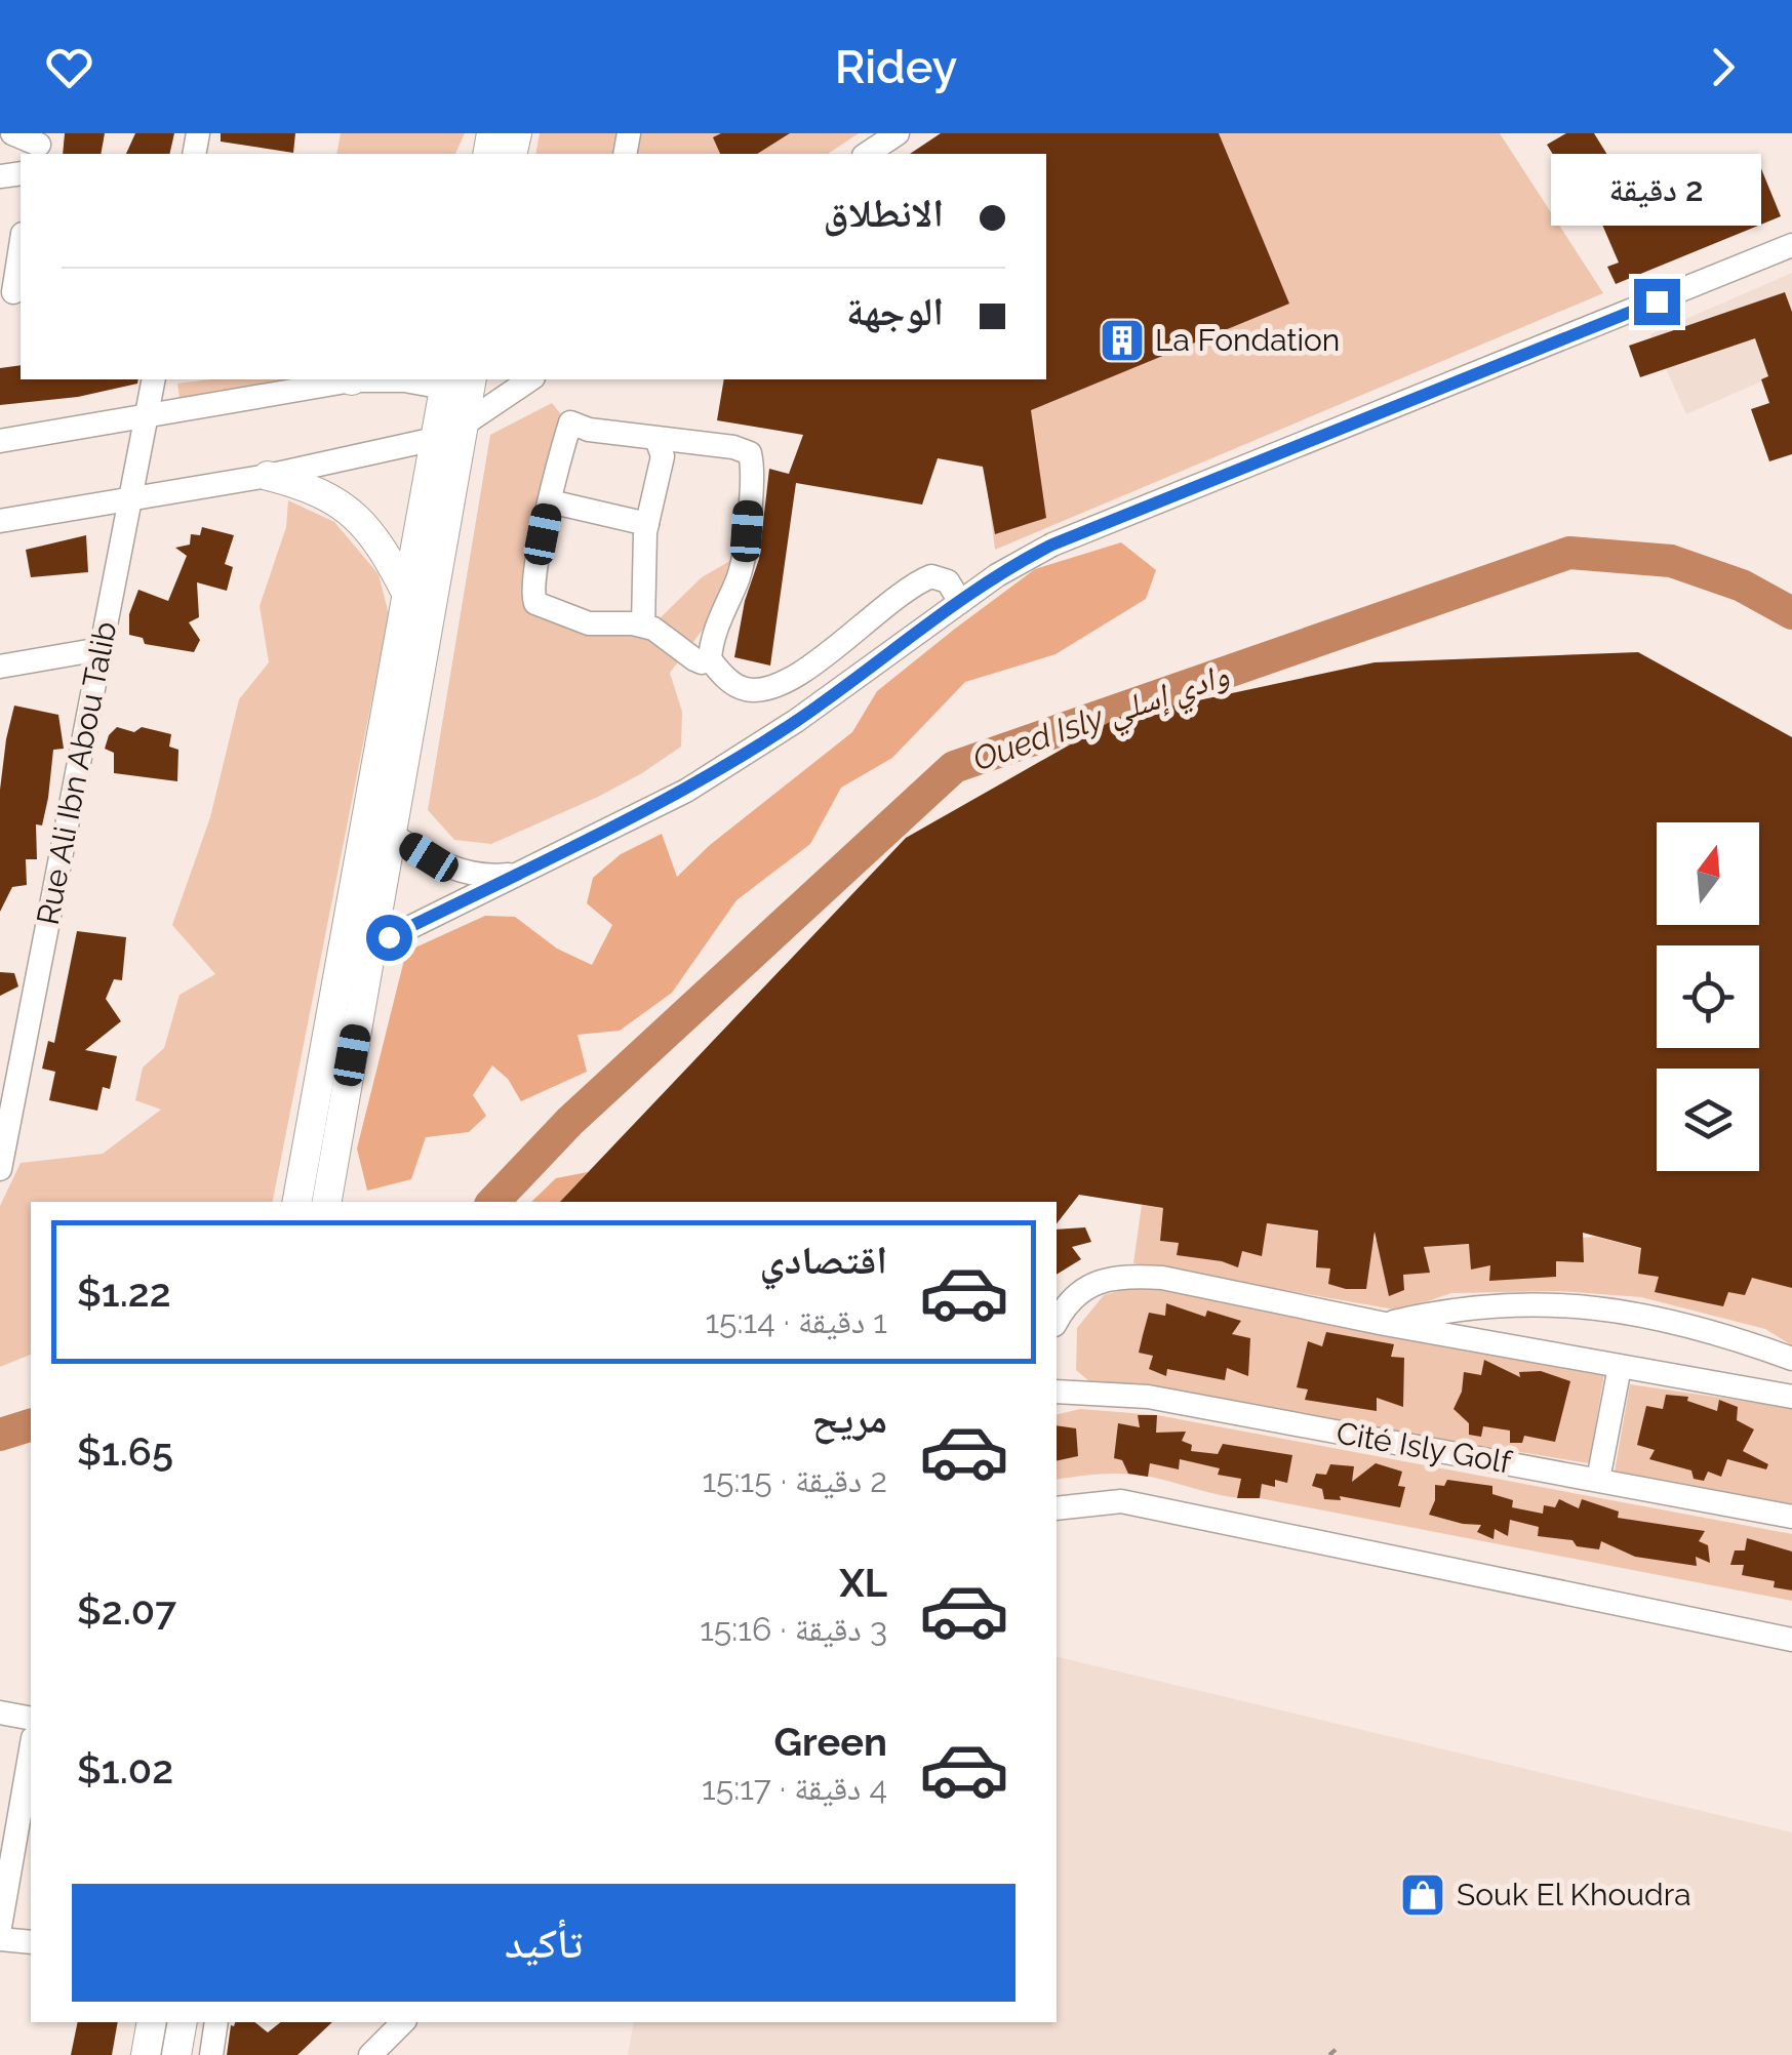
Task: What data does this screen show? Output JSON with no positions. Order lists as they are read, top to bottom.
{
  "streets": {
    "street": ["Rue Ali Ibn Abou Talib", "Cité Isly Golf"]
  },
  "water": ["Oued Isly وادي إسلي"],
  "places": {
    "building": ["La Fondation"],
    "shop": ["Souk El Khoudra"]
  },
  "north": "top",
  "page": {
    "header": "Ridey",
    "bubble": "2 دقيقة",
    "banner": ["الانطلاق", "الوجهة"],
    "list": [
      {
        "name": "اقتصادي",
        "note": "1 دقيقة · 15:14",
        "value": "$1.22"
      },
      {
        "name": "مريح",
        "note": "2 دقيقة · 15:15",
        "value": "$1.65"
      },
      {
        "name": "XL",
        "note": "3 دقيقة · 15:16",
        "value": "$2.07"
      },
      {
        "name": "Green",
        "note": "4 دقيقة · 15:17",
        "value": "$1.02"
      }
    ],
    "buttons": "تأكيد"
  }
}
